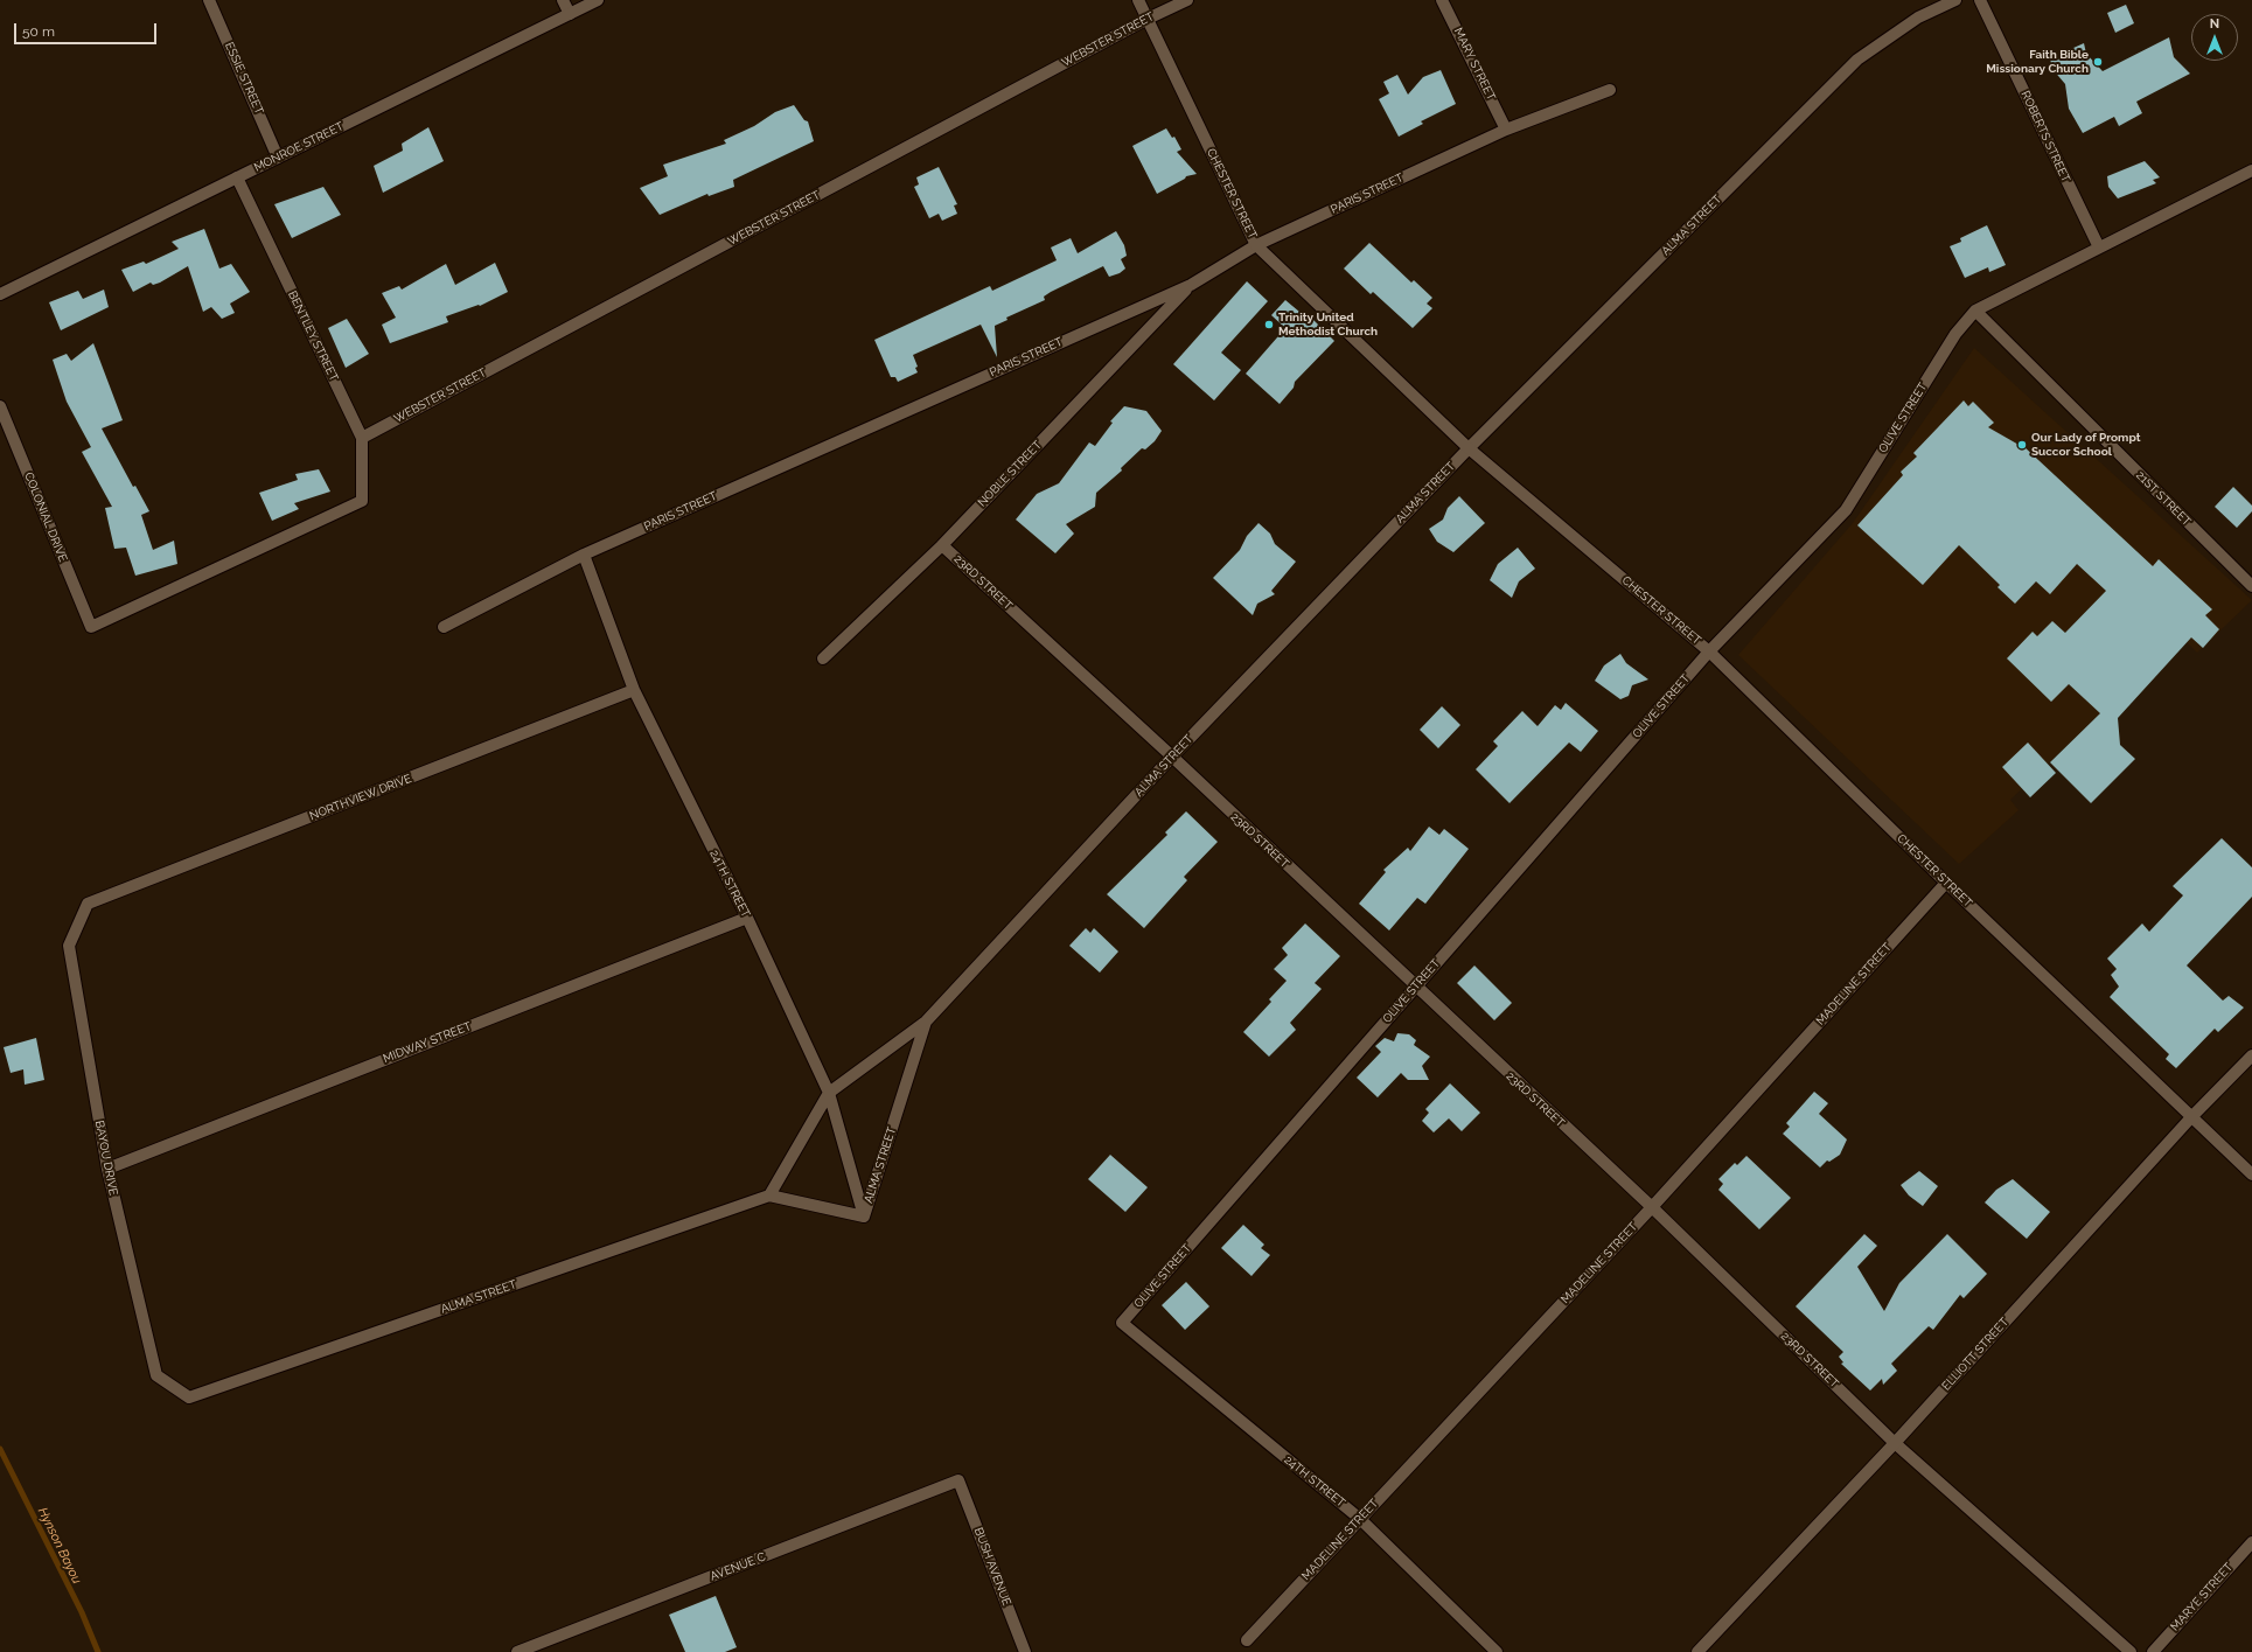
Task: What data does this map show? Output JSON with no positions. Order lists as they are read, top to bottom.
{
  "streets": {
    "street": [
      "WEBSTER STREET",
      "MARY STREET",
      "ESSIE STREET",
      "ROBERTS STREET",
      "MONROE STREET",
      "CHESTER STREET",
      "PARIS STREET",
      "ALMA STREET",
      "BENTLEY STREET",
      "OLIVE STREET",
      "NOBLE STREET",
      "21ST STREET",
      "COLONIAL DRIVE",
      "23RD STREET",
      "NORTHVIEW DRIVE",
      "24TH STREET",
      "MADELINE STREET",
      "MIDWAY STREET",
      "BAYOU DRIVE",
      "ELLIOTT STREET",
      "AVENUE C",
      "BUSH AVENUE",
      "MARYE STREET"
    ]
  },
  "crossings": [
    ["WEBSTER STREET", "CHESTER STREET"],
    ["WEBSTER STREET", "BENTLEY STREET"],
    ["MARY STREET", "PARIS STREET"],
    ["ESSIE STREET", "MONROE STREET"],
    ["ROBERTS STREET", "OLIVE STREET"],
    ["MONROE STREET", "BENTLEY STREET"],
    ["CHESTER STREET", "PARIS STREET"],
    ["CHESTER STREET", "ALMA STREET"],
    ["CHESTER STREET", "OLIVE STREET"],
    ["CHESTER STREET", "MADELINE STREET"],
    ["CHESTER STREET", "ELLIOTT STREET"],
    ["PARIS STREET", "NOBLE STREET"],
    ["PARIS STREET", "24TH STREET"],
    ["ALMA STREET", "23RD STREET"],
    ["ALMA STREET", "24TH STREET"],
    ["ALMA STREET", "BAYOU DRIVE"],
    ["BENTLEY STREET", "COLONIAL DRIVE"],
    ["OLIVE STREET", "21ST STREET"],
    ["OLIVE STREET", "23RD STREET"],
    ["OLIVE STREET", "24TH STREET"],
    ["NOBLE STREET", "23RD STREET"],
    ["23RD STREET", "MADELINE STREET"],
    ["23RD STREET", "ELLIOTT STREET"],
    ["NORTHVIEW DRIVE", "24TH STREET"],
    ["NORTHVIEW DRIVE", "BAYOU DRIVE"],
    ["24TH STREET", "MADELINE STREET"],
    ["24TH STREET", "MIDWAY STREET"],
    ["MIDWAY STREET", "BAYOU DRIVE"],
    ["AVENUE C", "BUSH AVENUE"]
  ],
  "water": ["Hynson Bayou"],
  "places": ["Faith Bible Missionary Church", "Trinity United Methodist Church", "Our Lady of Prompt Succor School"],
  "scale_bar": "50 m",
  "north": "top"
}
